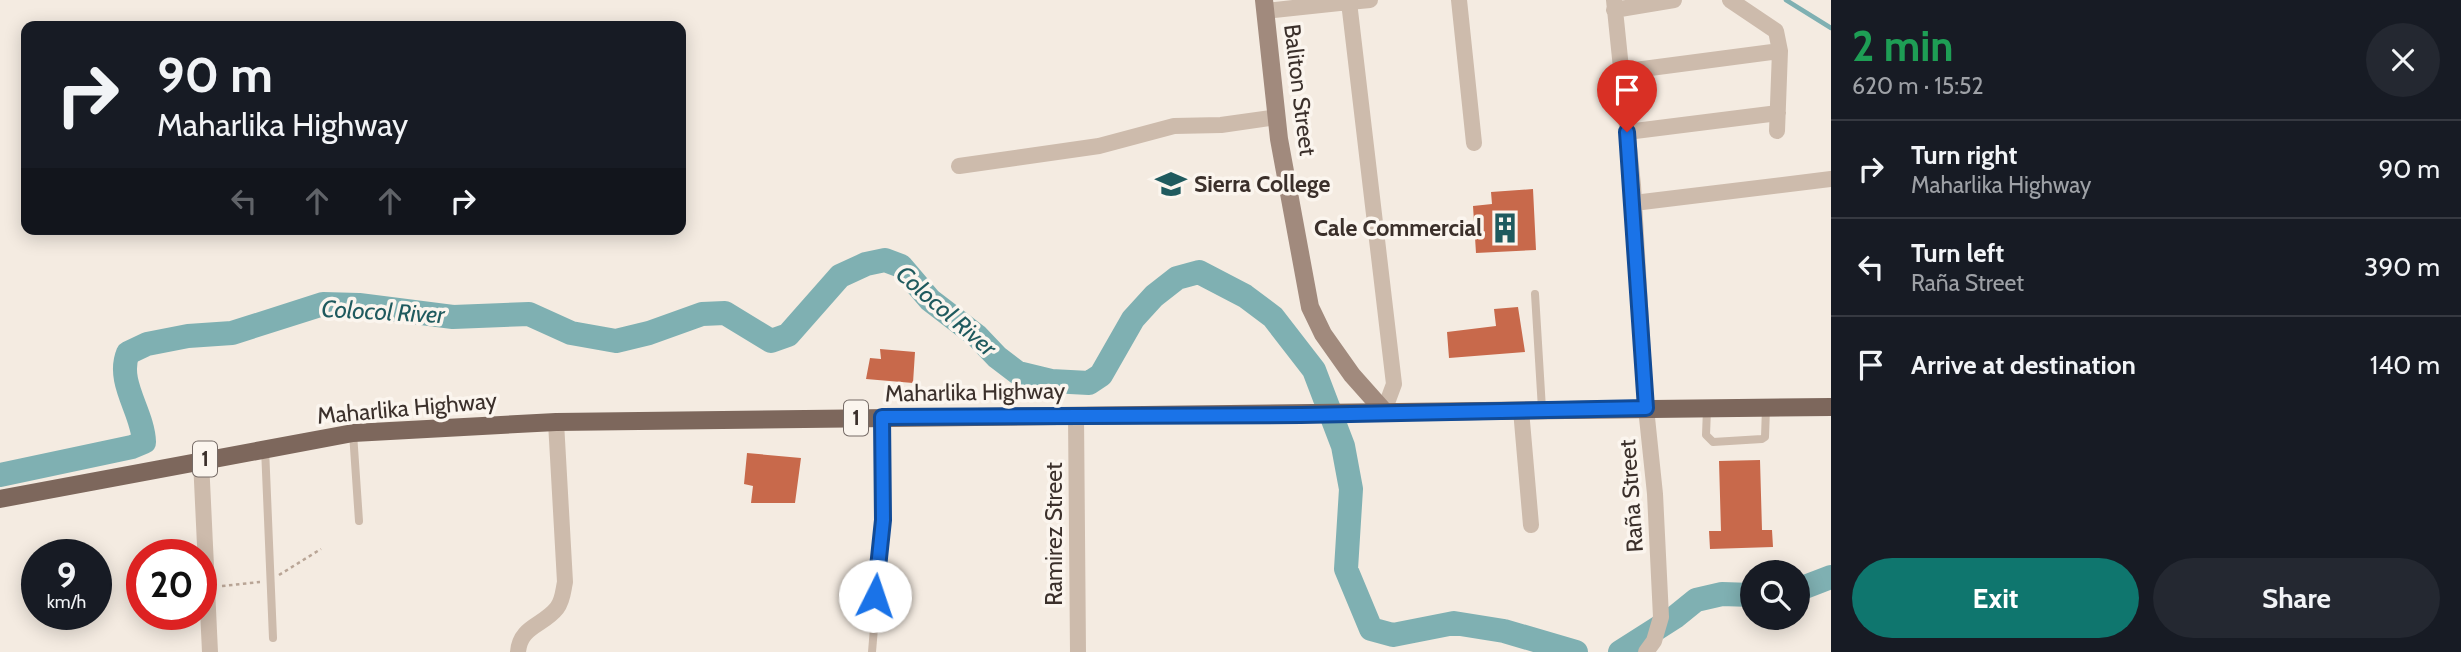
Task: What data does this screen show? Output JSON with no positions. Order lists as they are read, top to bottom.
{
  "streets": {
    "main road": ["Maharlika Highway", "1"],
    "street": ["Baliton Street", "Raña Street", "Ramirez Street"]
  },
  "crossings": [
    ["Baliton Street", "Maharlika Highway"],
    ["Maharlika Highway", "Raña Street"],
    ["Maharlika Highway", "Ramirez Street"]
  ],
  "water": ["Colocol River"],
  "places": {
    "school or university": ["Sierra College"],
    "building": ["Cale Commercial"]
  },
  "page": {
    "heading": ["2 min", "620 m · 15:52"],
    "turn": ["90 m", "Maharlika Highway"],
    "list": [
      {
        "name": "Turn right",
        "note": "Maharlika Highway",
        "value": "90 m"
      },
      {
        "name": "Turn left",
        "note": "Raña Street",
        "value": "390 m"
      },
      {
        "name": "Arrive at destination",
        "value": "140 m"
      }
    ],
    "speed": "9 km/h",
    "limit": "20",
    "buttons": ["Exit", "Share"]
  }
}
